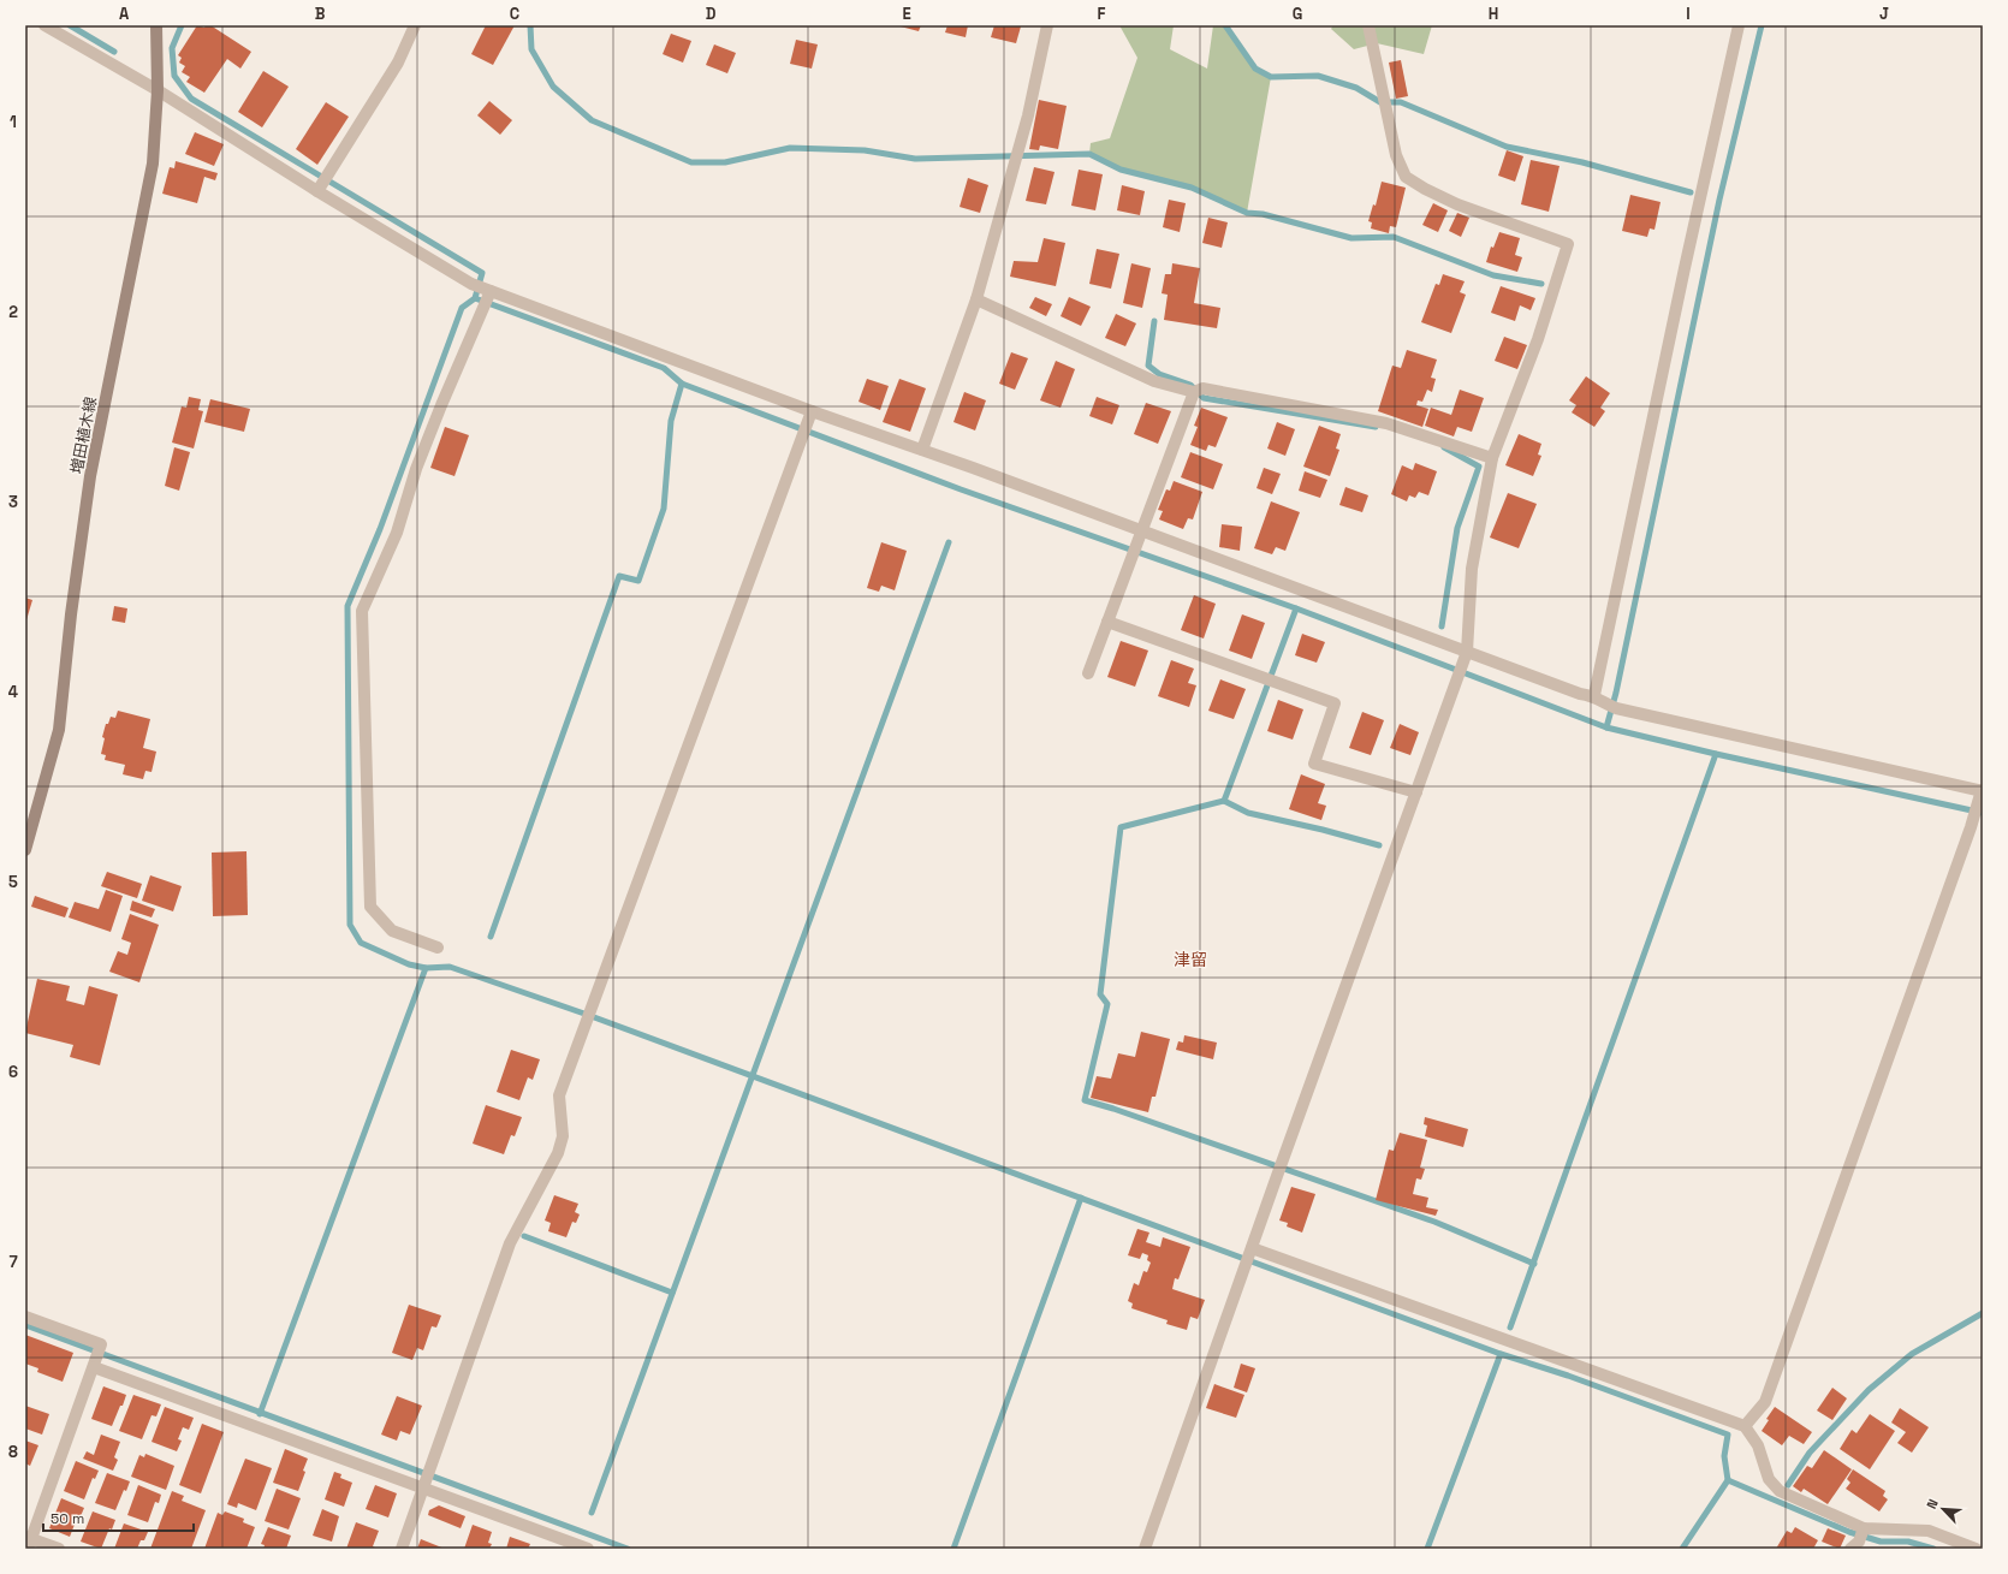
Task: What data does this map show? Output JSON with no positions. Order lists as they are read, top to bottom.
{
  "streets": {
    "street": ["増田植木線"]
  },
  "districts": ["津留"],
  "scale_bar": "50 m",
  "north": "top left",
  "grid": {
    "columns": [
      "A",
      "B",
      "C",
      "D",
      "E",
      "F",
      "G",
      "H",
      "I",
      "J"
    ],
    "rows": [
      "1",
      "2",
      "3",
      "4",
      "5",
      "6",
      "7",
      "8"
    ]
  }
}
